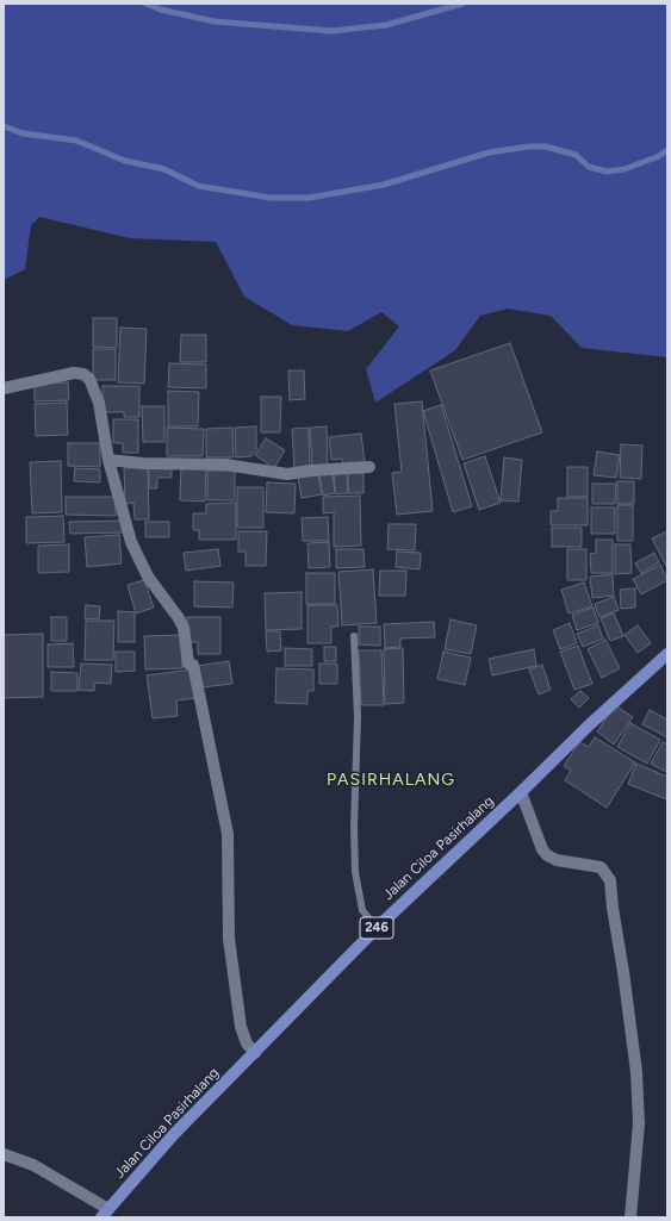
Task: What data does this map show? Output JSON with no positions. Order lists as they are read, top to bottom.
{
  "streets": {
    "main road": ["Jalan Ciloa Pasirhalang", "246"]
  },
  "districts": ["PASIRHALANG"]
}
